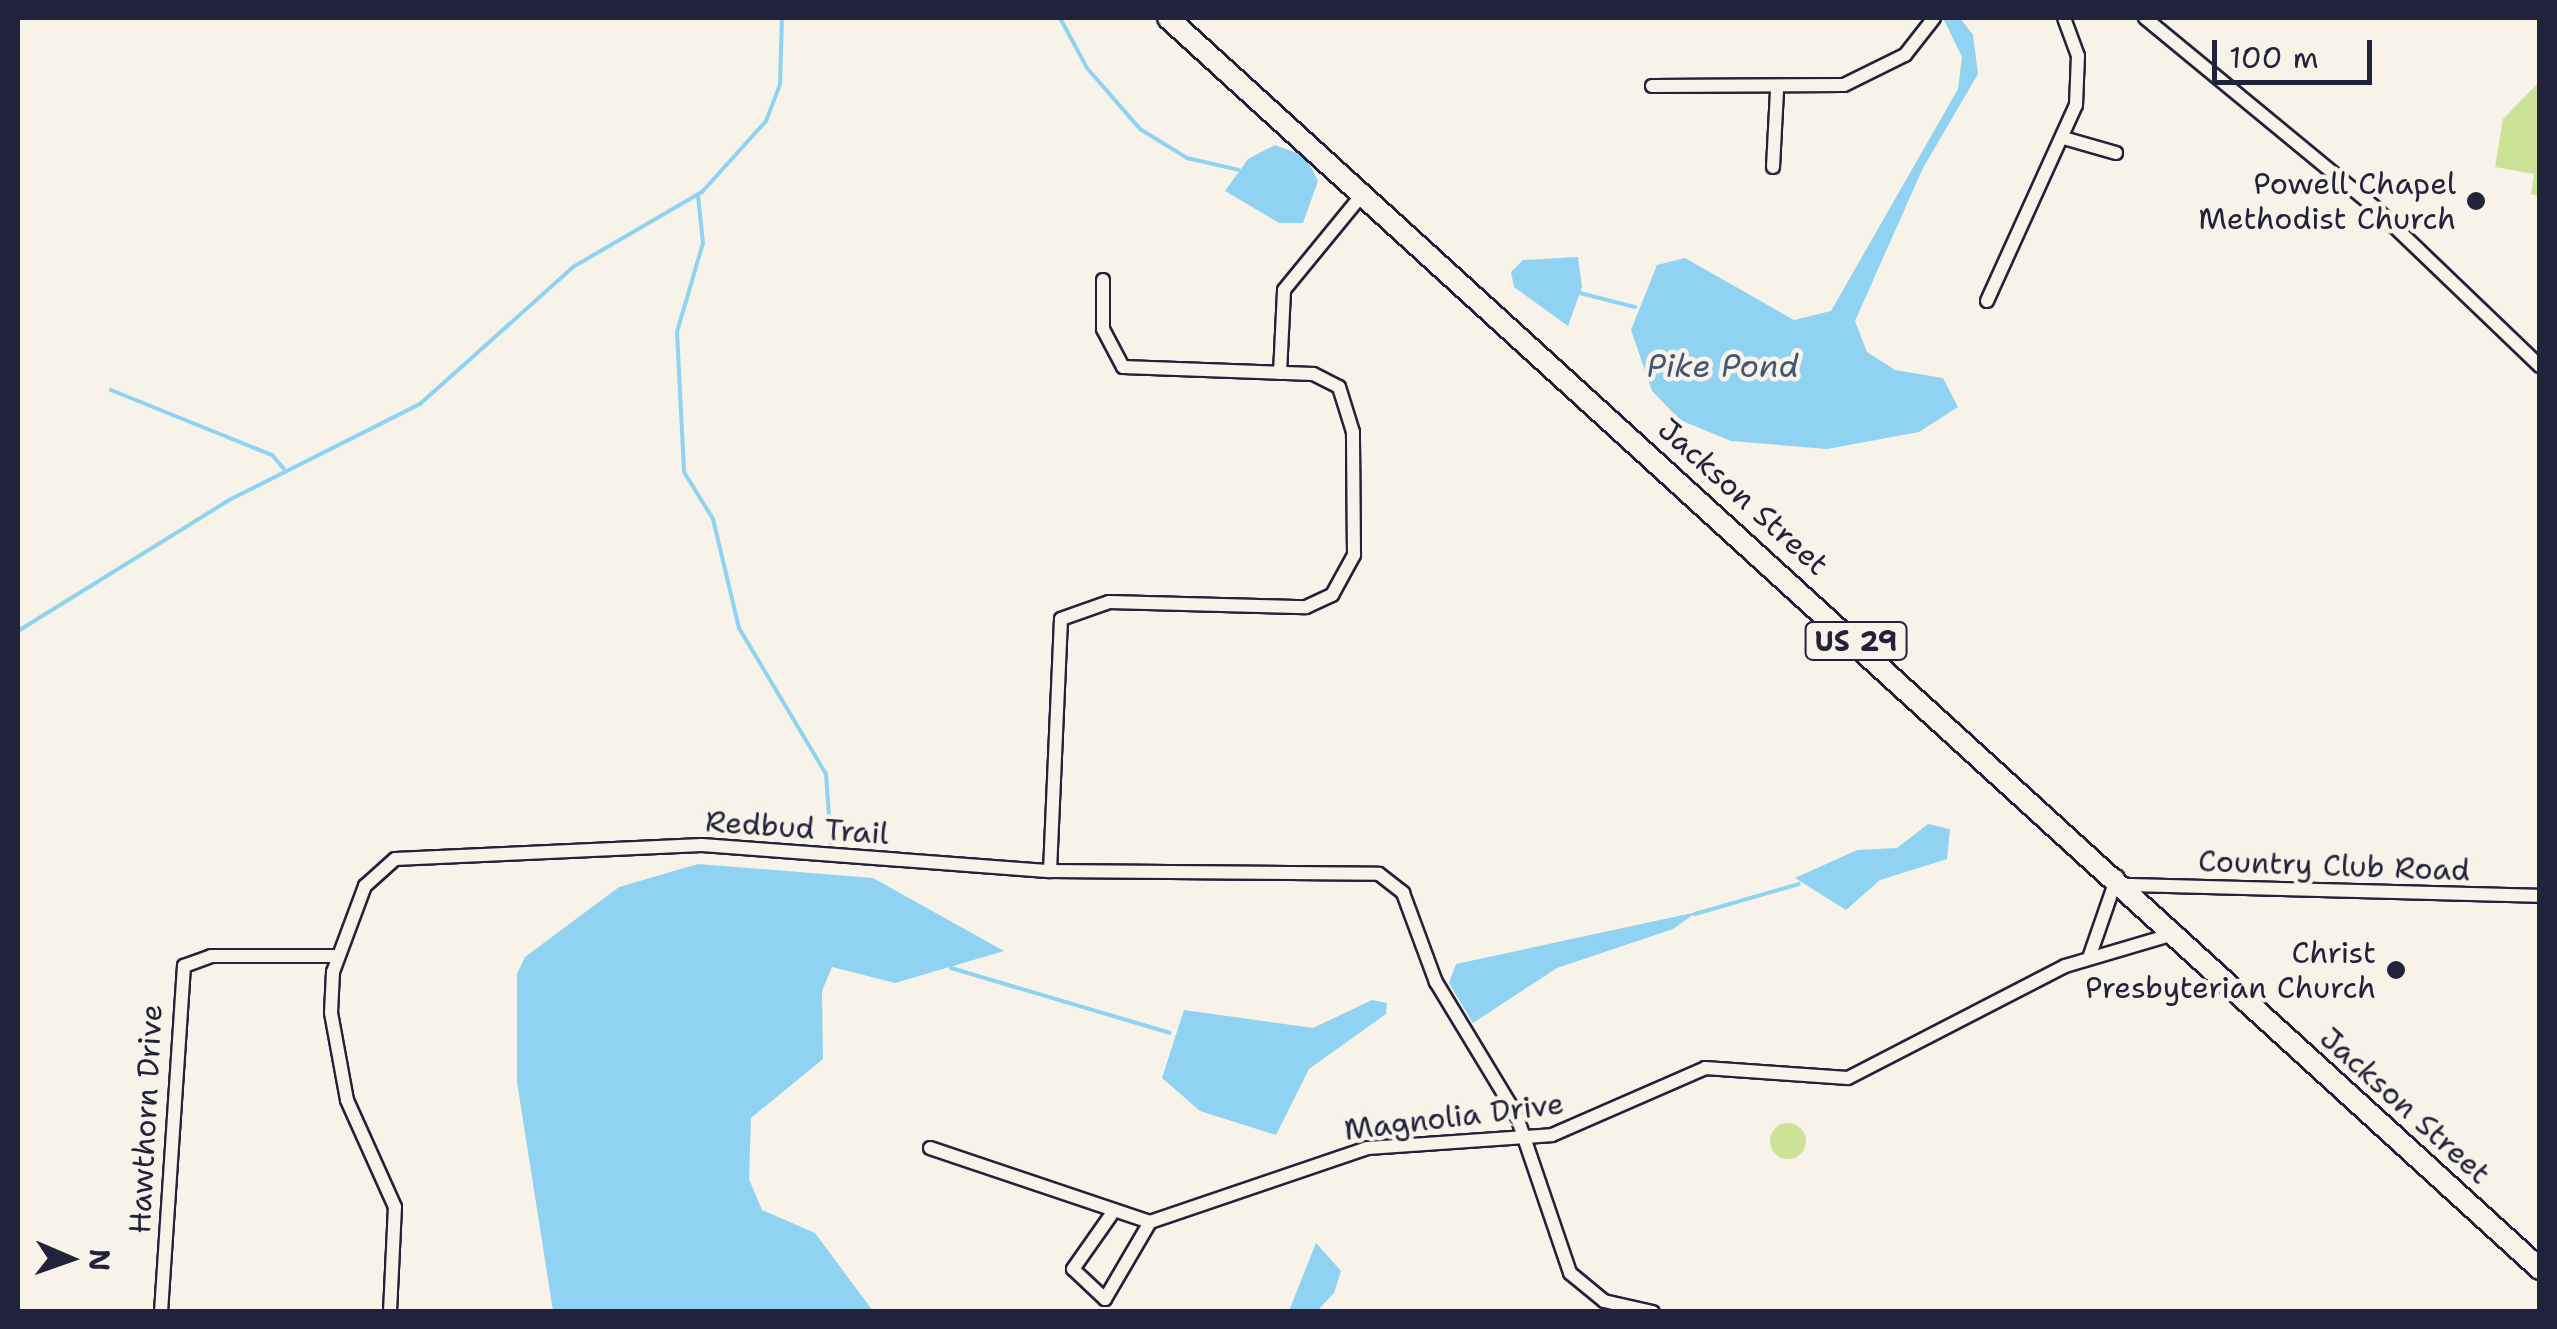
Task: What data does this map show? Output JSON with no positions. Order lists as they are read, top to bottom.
{
  "streets": {
    "main road": ["Jackson Street", "US 29"],
    "street": [
      "Redbud Trail",
      "Country Club Road",
      "Magnolia Drive",
      "Hawthorn Drive"
    ]
  },
  "crossings": [
    ["Jackson Street", "Country Club Road"],
    ["Jackson Street", "Magnolia Drive"],
    ["Redbud Trail", "Magnolia Drive"],
    ["Redbud Trail", "Hawthorn Drive"]
  ],
  "water": ["Pike Pond"],
  "places": ["Powell Chapel Methodist Church", "Christ Presbyterian Church"],
  "scale_bar": "100 m",
  "north": "right"
}
